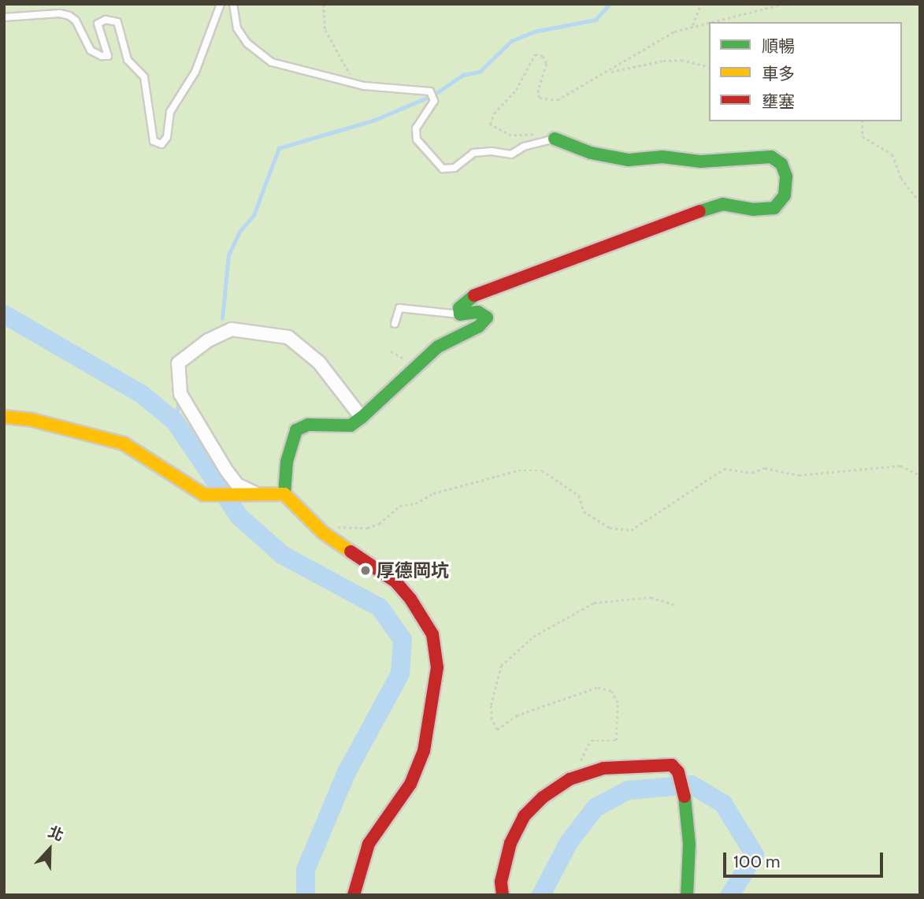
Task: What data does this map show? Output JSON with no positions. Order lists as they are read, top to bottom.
{
  "places": ["厚德岡坑"],
  "legend": ["順暢", "車多", "壅塞"],
  "scale_bar": "100 m",
  "north": "top"
}
